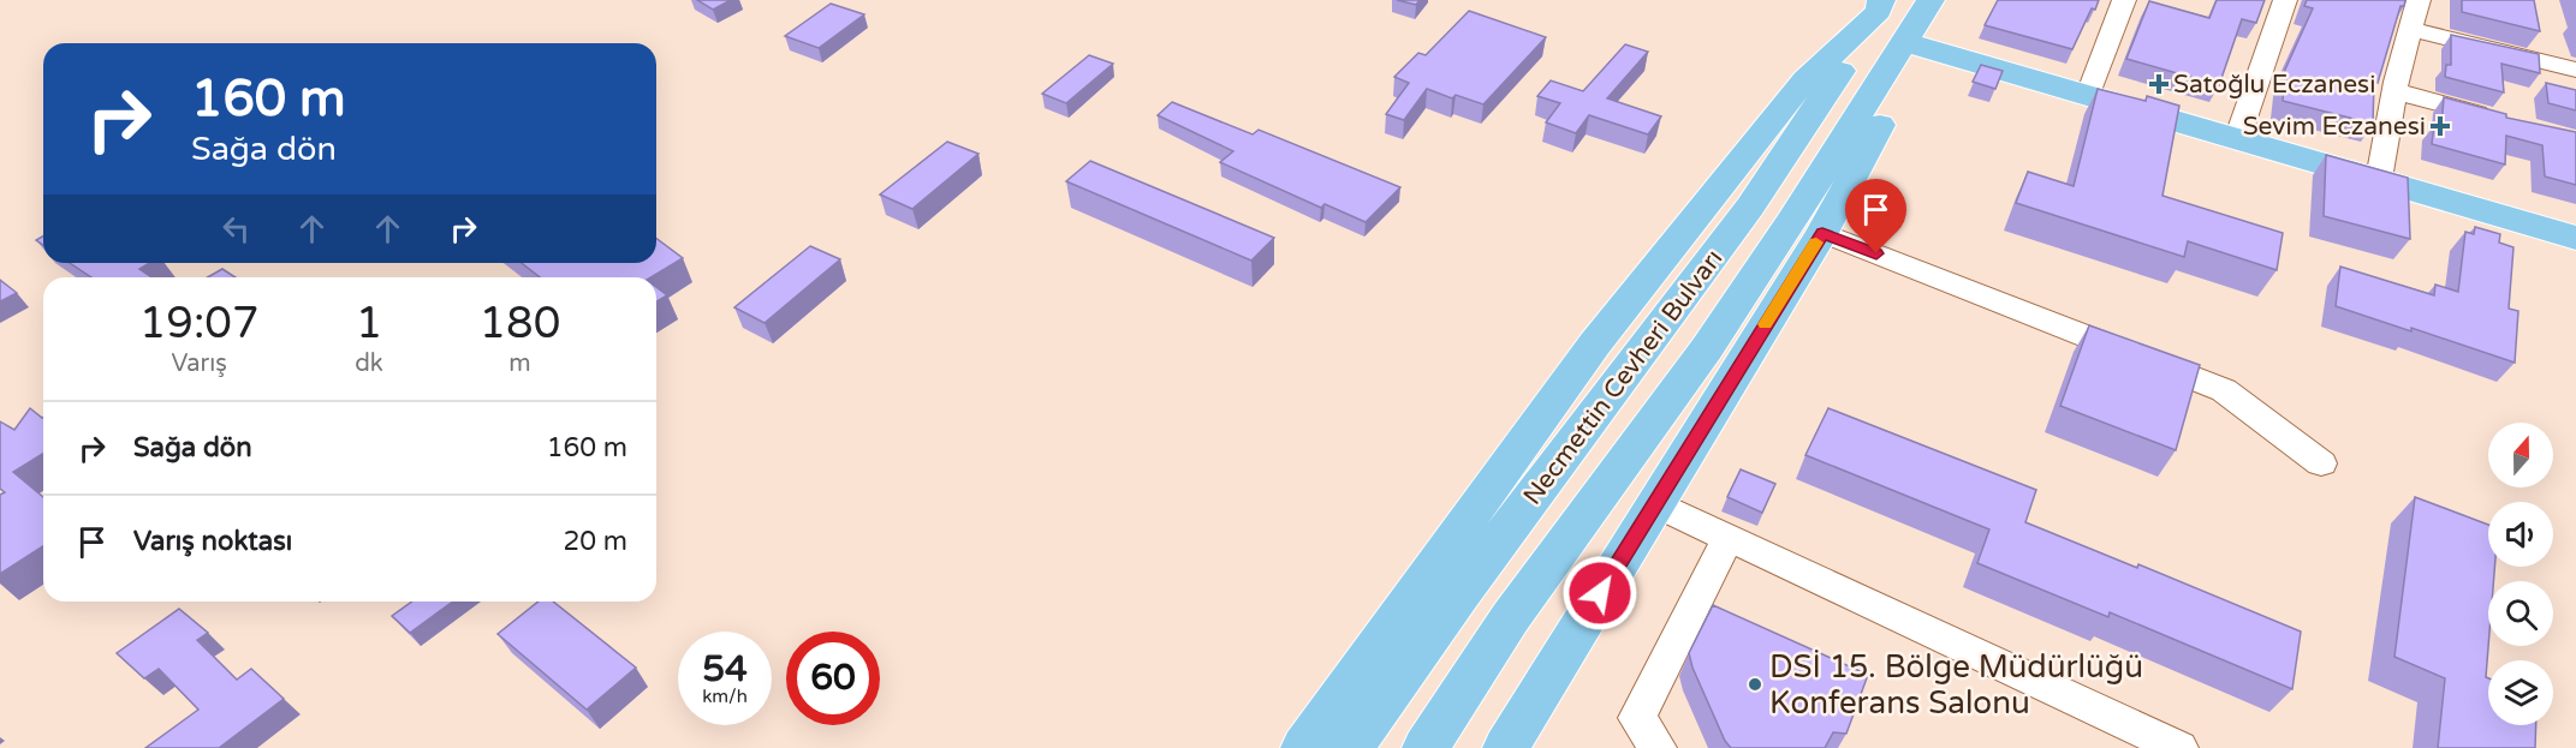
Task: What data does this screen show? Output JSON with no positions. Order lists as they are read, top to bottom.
{
  "streets": {
    "main road": ["Necmettin Cevheri Bulvarı"]
  },
  "places": {
    "health": ["Satoğlu Eczanesi", "Sevim Eczanesi"],
    "other": ["DSİ 15. Bölge Müdürlüğü Konferans Salonu"]
  },
  "north": "top",
  "page": {
    "turn": ["160 m", "Sağa dön"],
    "eta": [
      "19:07",
      "Varış",
      "1",
      "dk",
      "180",
      "m"
    ],
    "list": [
      {
        "name": "Sağa dön",
        "value": "160 m"
      },
      {
        "name": "Varış noktası",
        "value": "20 m"
      }
    ],
    "speed": "54 km/h",
    "limit": "60"
  }
}
